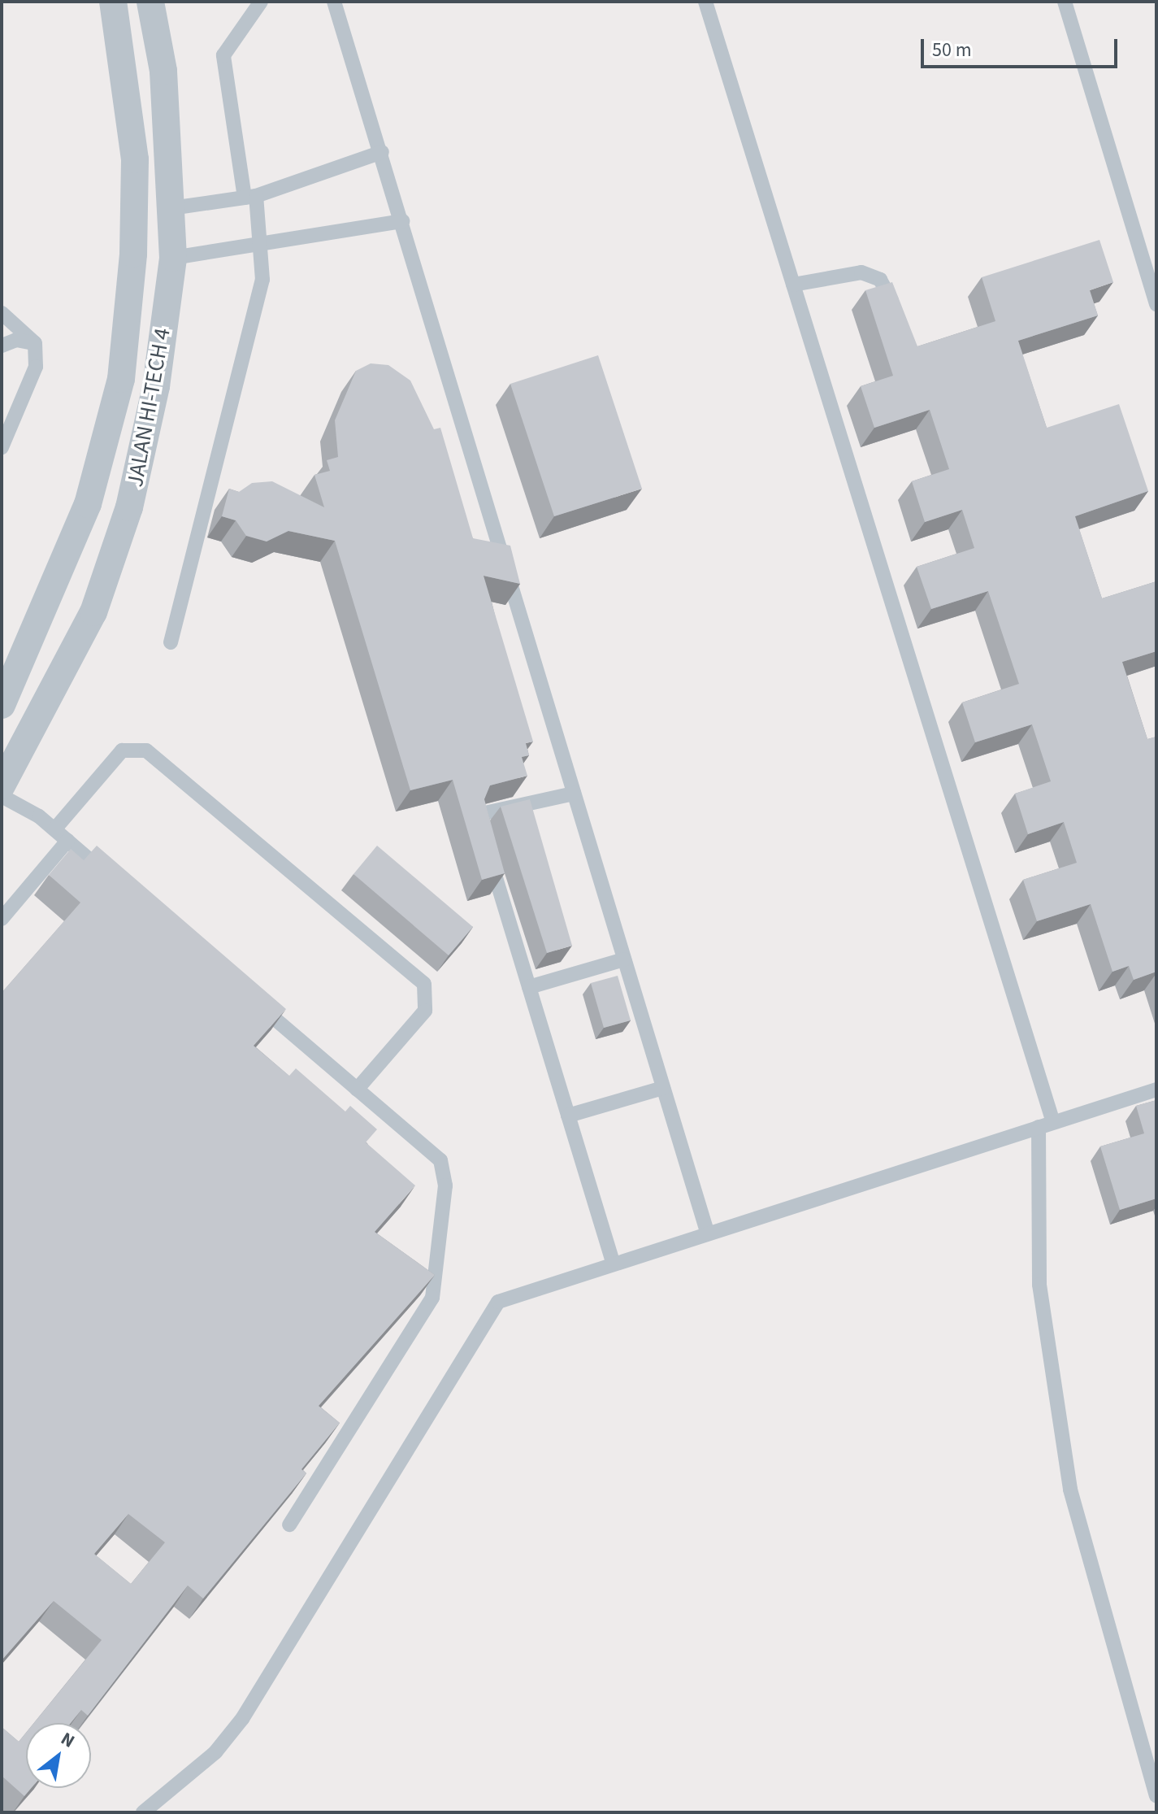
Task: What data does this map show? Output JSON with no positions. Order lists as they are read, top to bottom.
{
  "streets": {
    "street": ["JALAN HI-TECH 4"]
  },
  "scale_bar": "50 m",
  "north": "top right"
}
